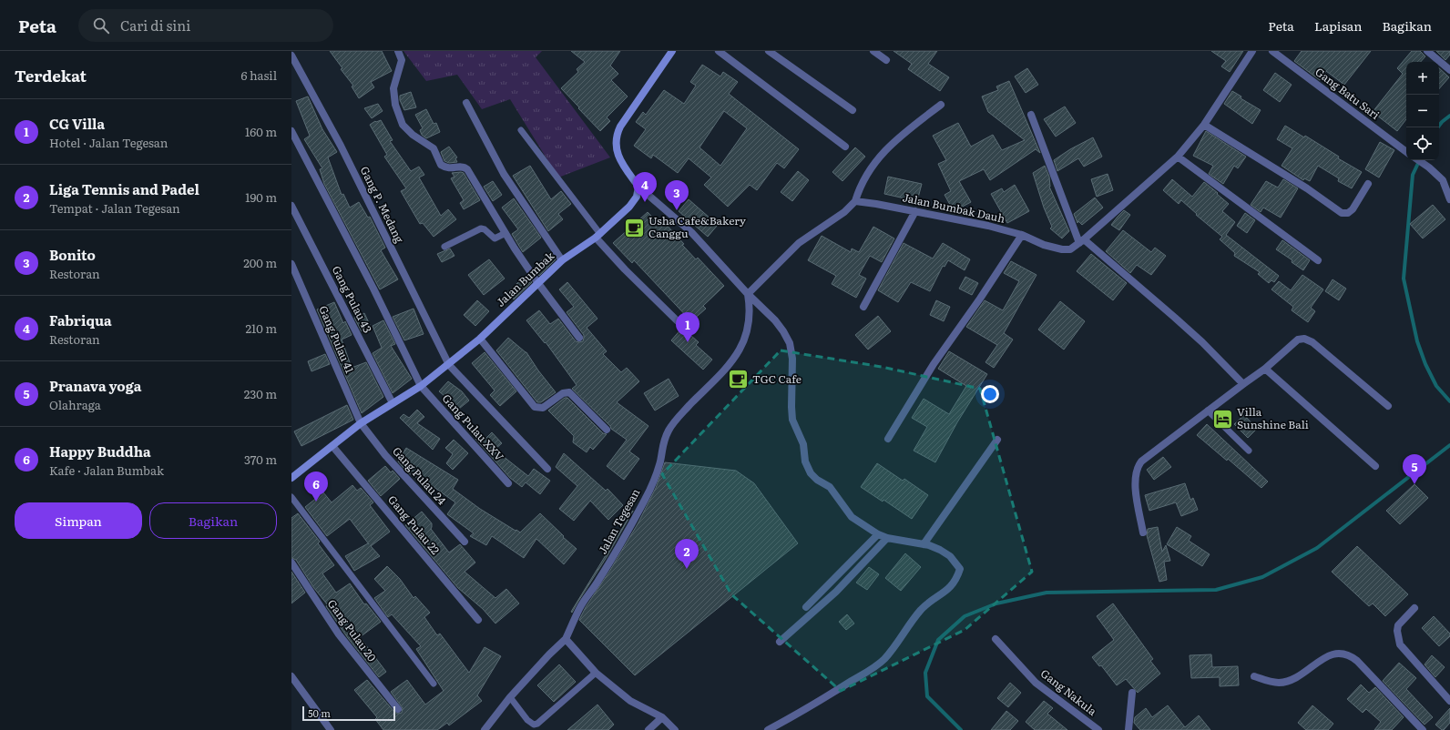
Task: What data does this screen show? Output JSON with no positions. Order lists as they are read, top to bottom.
{
  "streets": {
    "street": [
      "Gang Batu Sari",
      "Gang P. Medang",
      "Jalan Bumbak Dauh",
      "Jalan Bumbak",
      "Gang Pulau 43",
      "Gang Pulau 41",
      "Gang Pulau XXV",
      "Gang Pulau 24",
      "Jalan Tegesan",
      "Gang Pulau 22",
      "Gang Pulau 20",
      "Gang Nakula"
    ]
  },
  "crossings": [
    ["Gang P. Medang", "Jalan Bumbak"],
    ["Jalan Bumbak", "Gang Pulau 43"],
    ["Jalan Bumbak", "Gang Pulau 41"],
    ["Jalan Bumbak", "Gang Pulau XXV"],
    ["Jalan Bumbak", "Gang Pulau 24"],
    ["Jalan Bumbak", "Gang Pulau 22"],
    ["Gang Pulau 41", "Gang Pulau 24"]
  ],
  "places": {
    "cafe": ["Usha Cafe&Bakery Canggu", "TGC Cafe"],
    "hotel": ["Villa Sunshine Bali"]
  },
  "scale_bar": "50 m",
  "page": {
    "header": "Peta",
    "search": "Cari di sini",
    "nav": ["Peta", "Lapisan", "Bagikan"],
    "heading": ["Terdekat", "6 hasil"],
    "map_buttons": ["+", "−"],
    "list": [
      {
        "mark": "1",
        "name": "CG Villa",
        "note": "Hotel · Jalan Tegesan",
        "value": "160 m"
      },
      {
        "mark": "2",
        "name": "Liga Tennis and Padel",
        "note": "Tempat · Jalan Tegesan",
        "value": "190 m"
      },
      {
        "mark": "3",
        "name": "Bonito",
        "note": "Restoran",
        "value": "200 m"
      },
      {
        "mark": "4",
        "name": "Fabriqua",
        "note": "Restoran",
        "value": "210 m"
      },
      {
        "mark": "5",
        "name": "Pranava yoga",
        "note": "Olahraga",
        "value": "230 m"
      },
      {
        "mark": "6",
        "name": "Happy Buddha",
        "note": "Kafe · Jalan Bumbak",
        "value": "370 m"
      }
    ],
    "pins": [
      "4",
      "3",
      "1",
      "5",
      "6",
      "2"
    ],
    "buttons": ["Simpan", "Bagikan"],
    "scale": "50 m"
  }
}
